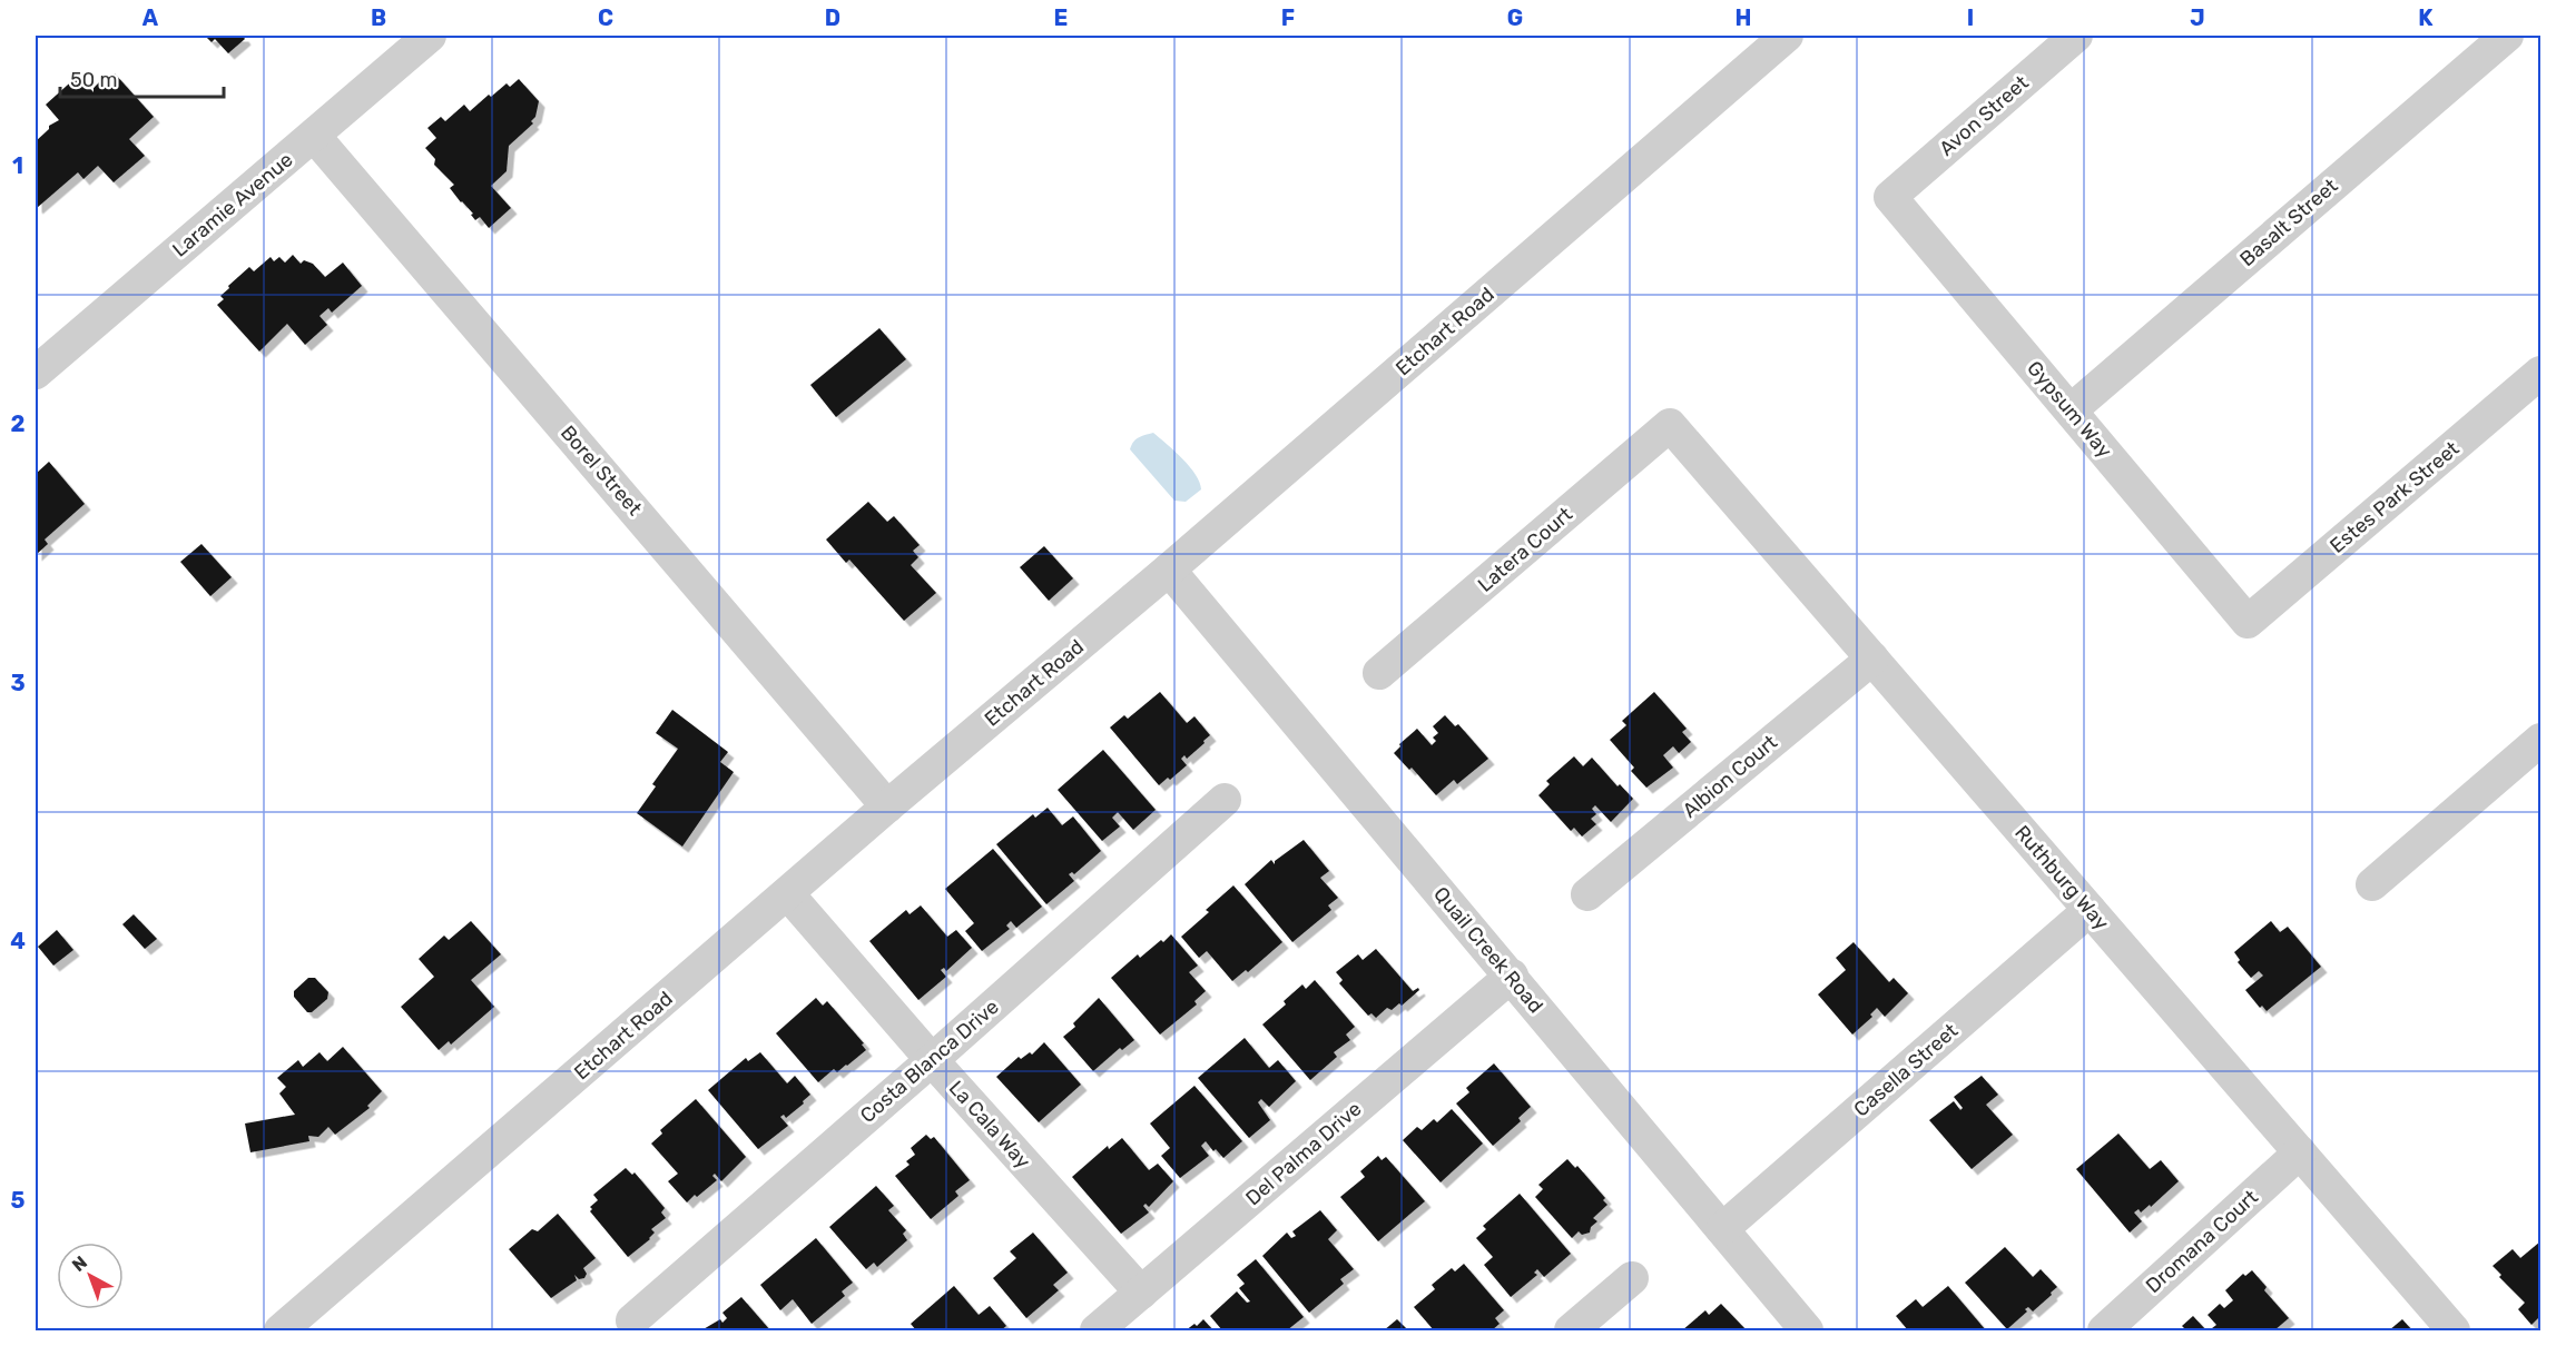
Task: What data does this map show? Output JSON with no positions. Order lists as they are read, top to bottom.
{
  "streets": {
    "street": [
      "Avon Street",
      "Laramie Avenue",
      "Basalt Street",
      "Etchart Road",
      "Gypsum Way",
      "Borel Street",
      "Estes Park Street",
      "Latera Court",
      "Albion Court",
      "Ruthburg Way",
      "Quail Creek Road",
      "Costa Blanca Drive",
      "Casella Street",
      "La Cala Way",
      "Del Palma Drive",
      "Dromana Court"
    ]
  },
  "crossings": [
    ["Avon Street", "Gypsum Way"],
    ["Laramie Avenue", "Borel Street"],
    ["Basalt Street", "Gypsum Way"],
    ["Etchart Road", "Borel Street"],
    ["Etchart Road", "Quail Creek Road"],
    ["Etchart Road", "La Cala Way"],
    ["Gypsum Way", "Estes Park Street"],
    ["Latera Court", "Ruthburg Way"],
    ["Albion Court", "Ruthburg Way"],
    ["Ruthburg Way", "Casella Street"],
    ["Ruthburg Way", "Dromana Court"],
    ["Quail Creek Road", "Casella Street"],
    ["Quail Creek Road", "Del Palma Drive"],
    ["Costa Blanca Drive", "La Cala Way"],
    ["La Cala Way", "Del Palma Drive"]
  ],
  "scale_bar": "50 m",
  "north": "top left",
  "grid": {
    "columns": [
      "A",
      "B",
      "C",
      "D",
      "E",
      "F",
      "G",
      "H",
      "I",
      "J",
      "K"
    ],
    "rows": [
      "1",
      "2",
      "3",
      "4",
      "5"
    ]
  }
}
